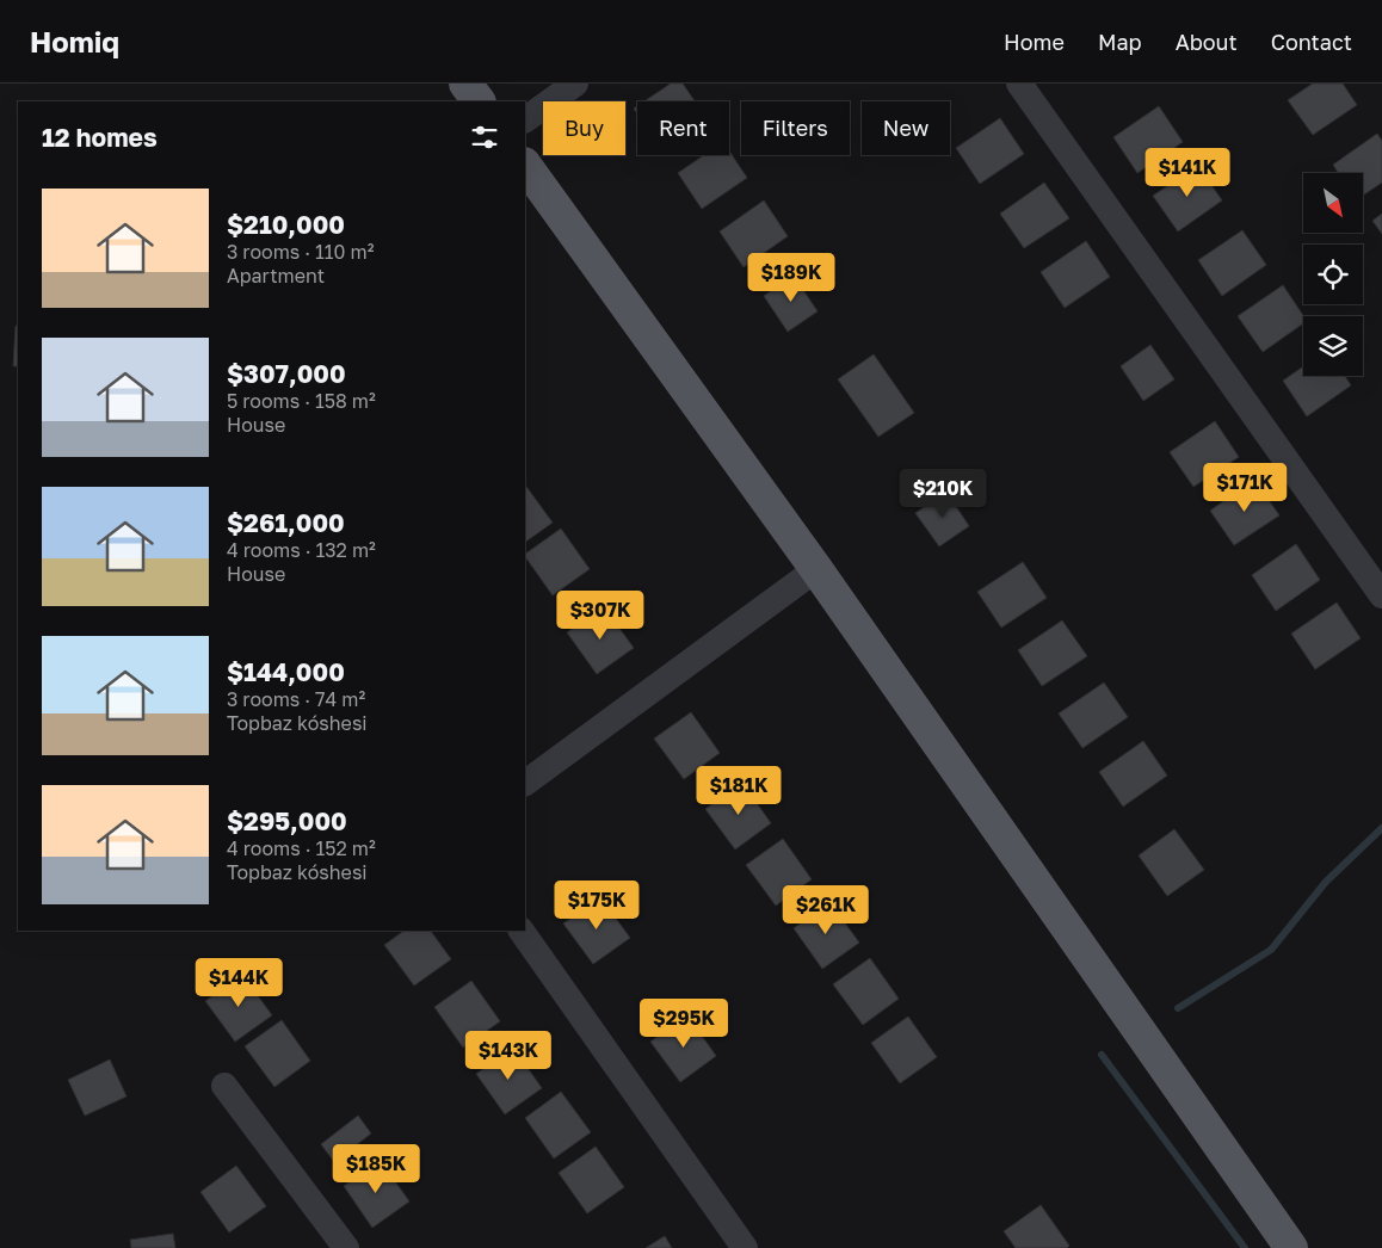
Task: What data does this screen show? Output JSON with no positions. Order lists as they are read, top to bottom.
{
  "north": "bottom right",
  "page": {
    "header": "Homiq",
    "nav": [
      "Home",
      "Map",
      "About",
      "Contact"
    ],
    "chip": [
      "Buy",
      "Rent",
      "Filters",
      "New"
    ],
    "heading": "12 homes",
    "price": [
      "$141K",
      "$189K",
      "$171K",
      "$210K",
      "$307K",
      "$181K",
      "$175K",
      "$261K",
      "$144K",
      "$295K",
      "$143K",
      "$185K"
    ],
    "list": [
      {
        "name": "$210,000",
        "note": "3 rooms · 110 m² · Apartment"
      },
      {
        "name": "$307,000",
        "note": "5 rooms · 158 m² · House"
      },
      {
        "name": "$261,000",
        "note": "4 rooms · 132 m² · House"
      },
      {
        "name": "$144,000",
        "note": "3 rooms · 74 m² · Topbaz kóshesi"
      },
      {
        "name": "$295,000",
        "note": "4 rooms · 152 m² · Topbaz kóshesi"
      }
    ]
  }
}
